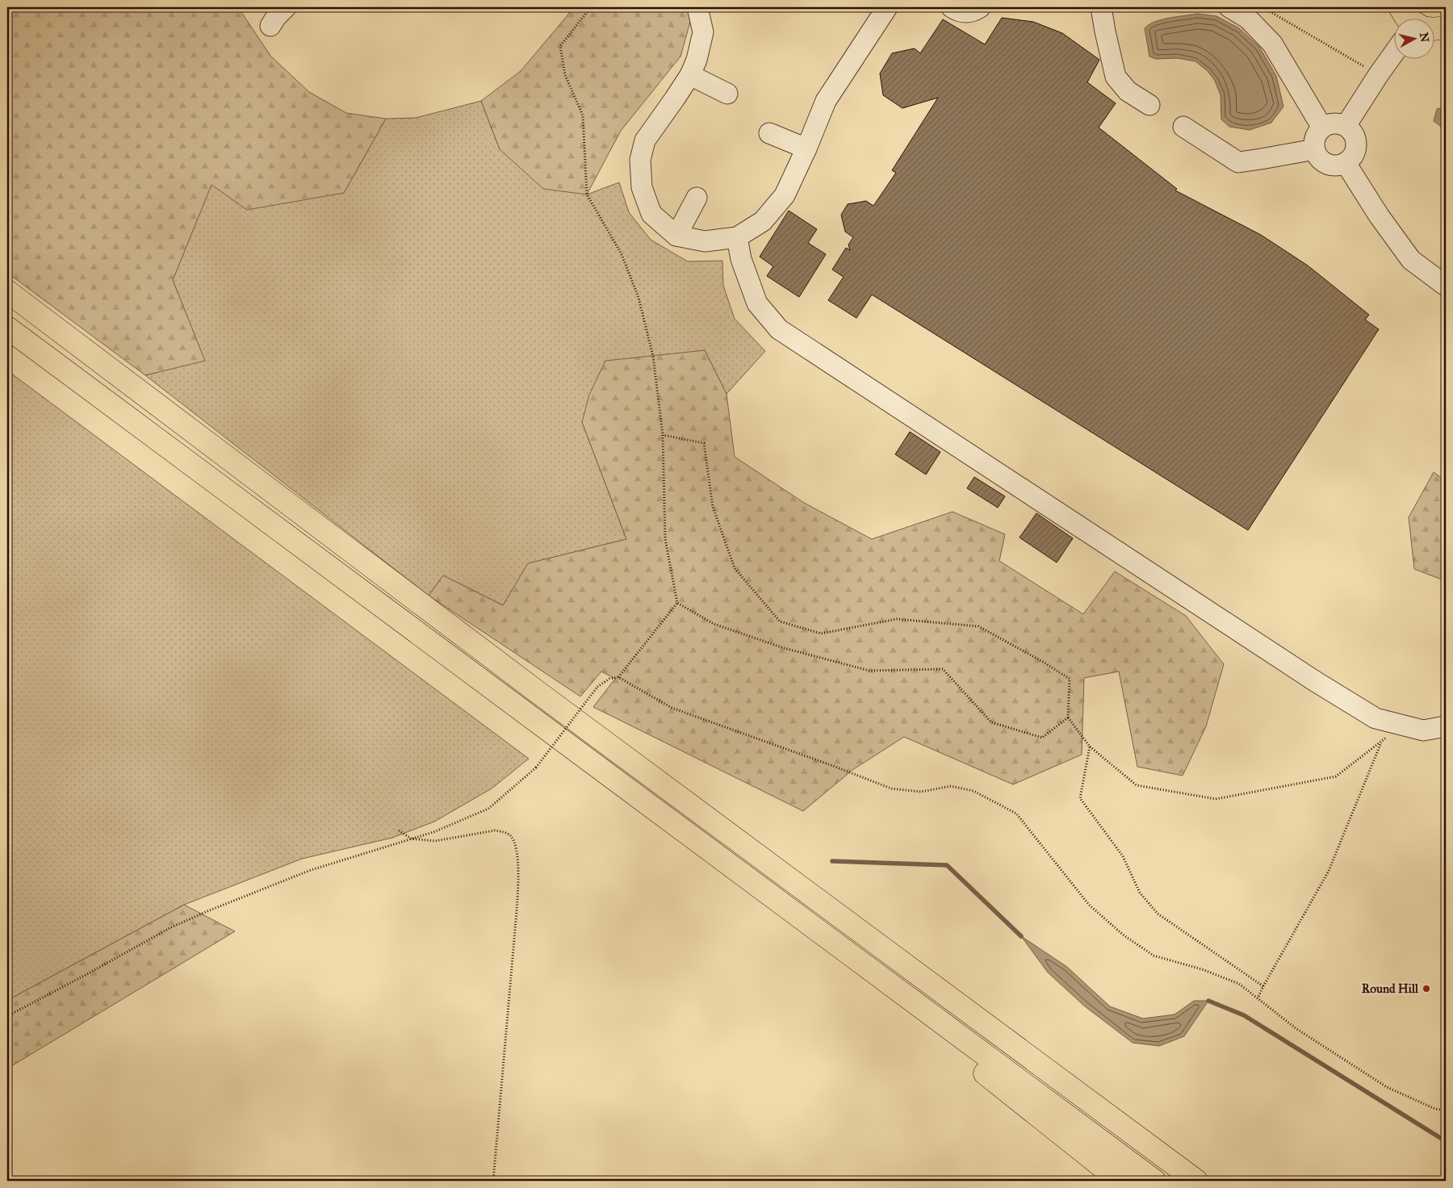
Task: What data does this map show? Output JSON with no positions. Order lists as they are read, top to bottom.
{
  "places": ["Round Hill"],
  "north": "right"
}
